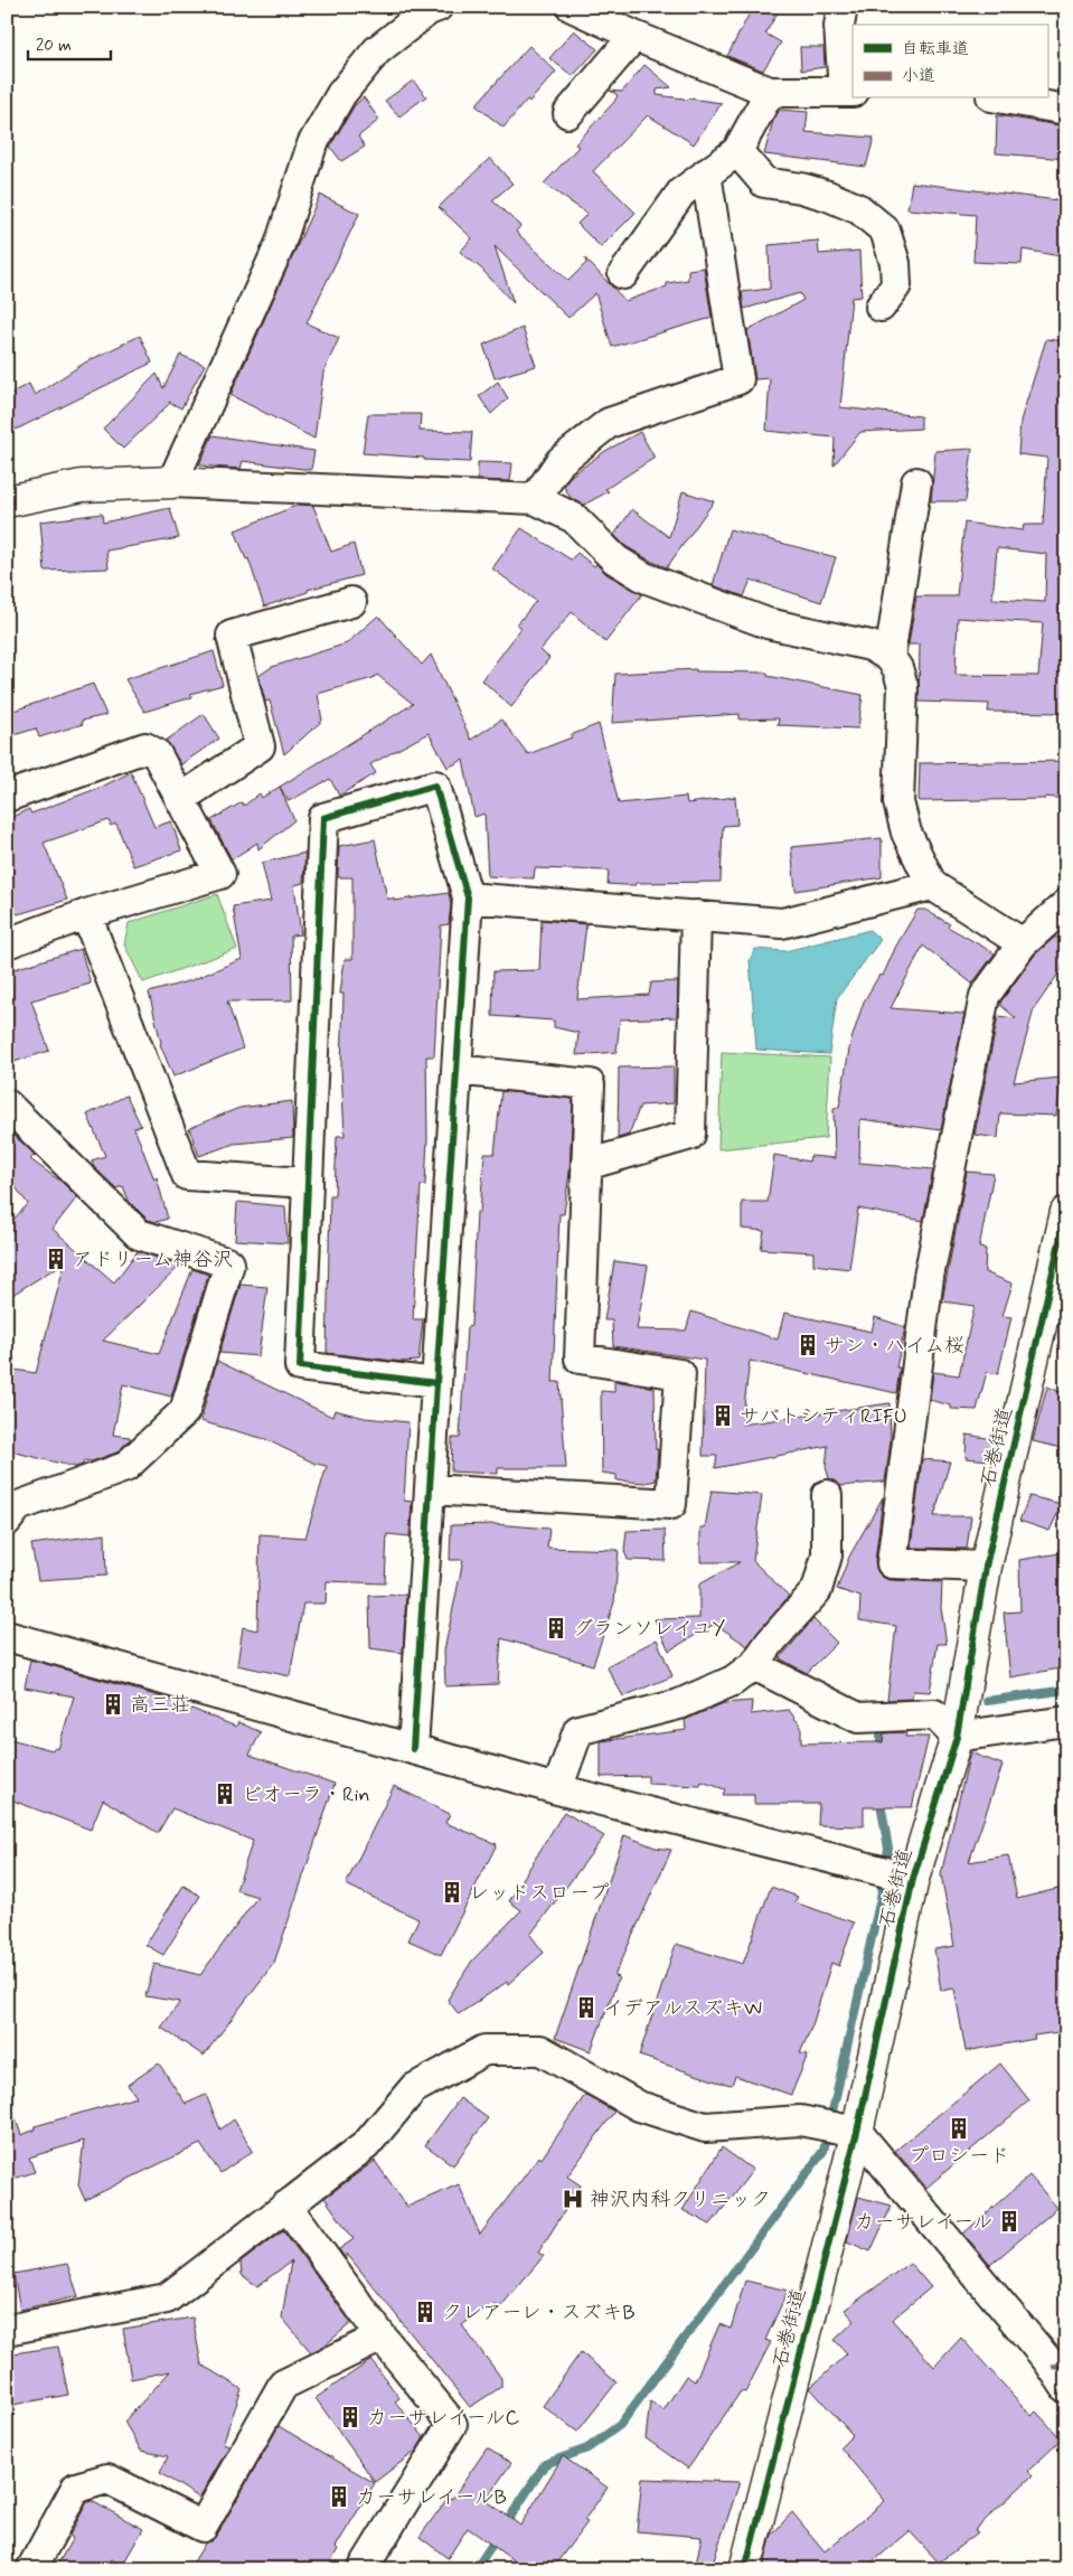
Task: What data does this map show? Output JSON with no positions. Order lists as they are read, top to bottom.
{
  "streets": {
    "street": ["石巻街道"]
  },
  "places": {
    "building": [
      "アドリーム神谷沢",
      "サン・ハイム桜",
      "サバトシティRIFU",
      "グランソレイユY",
      "高三荘",
      "ビオーラ・Rin",
      "レッドスロープ",
      "イデアルスズキW",
      "プロシード",
      "カーサレイール",
      "クレアーレ・スズキB",
      "カーサレイールC",
      "カーサレイールB"
    ],
    "hospital": ["神沢内科クリニック"]
  },
  "legend": ["自転車道", "小道"],
  "scale_bar": "20 m"
}
